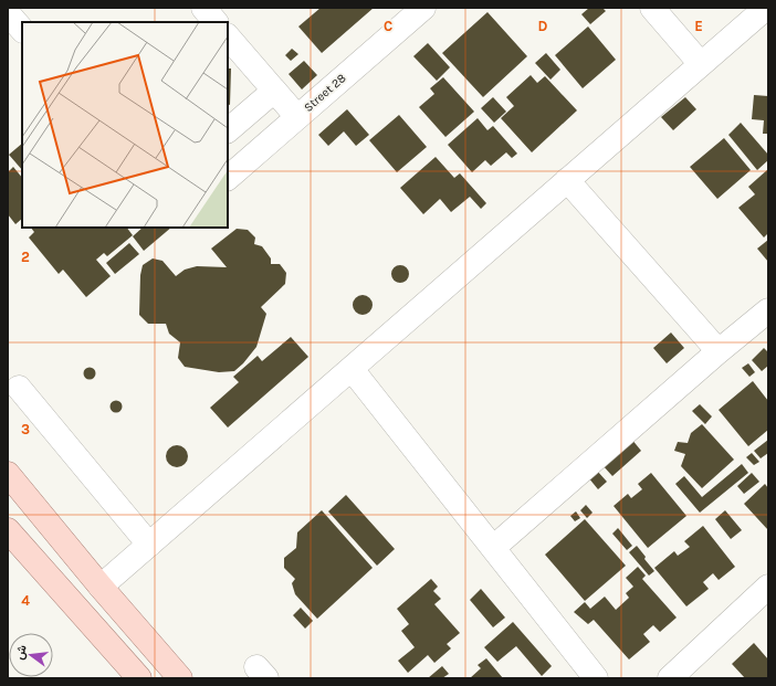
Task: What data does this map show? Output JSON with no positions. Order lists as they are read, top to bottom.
{
  "streets": {
    "street": ["Street 28"]
  },
  "north": "left",
  "grid": {
    "columns": ["C", "D", "E"],
    "rows": ["2", "3", "4"]
  }
}
